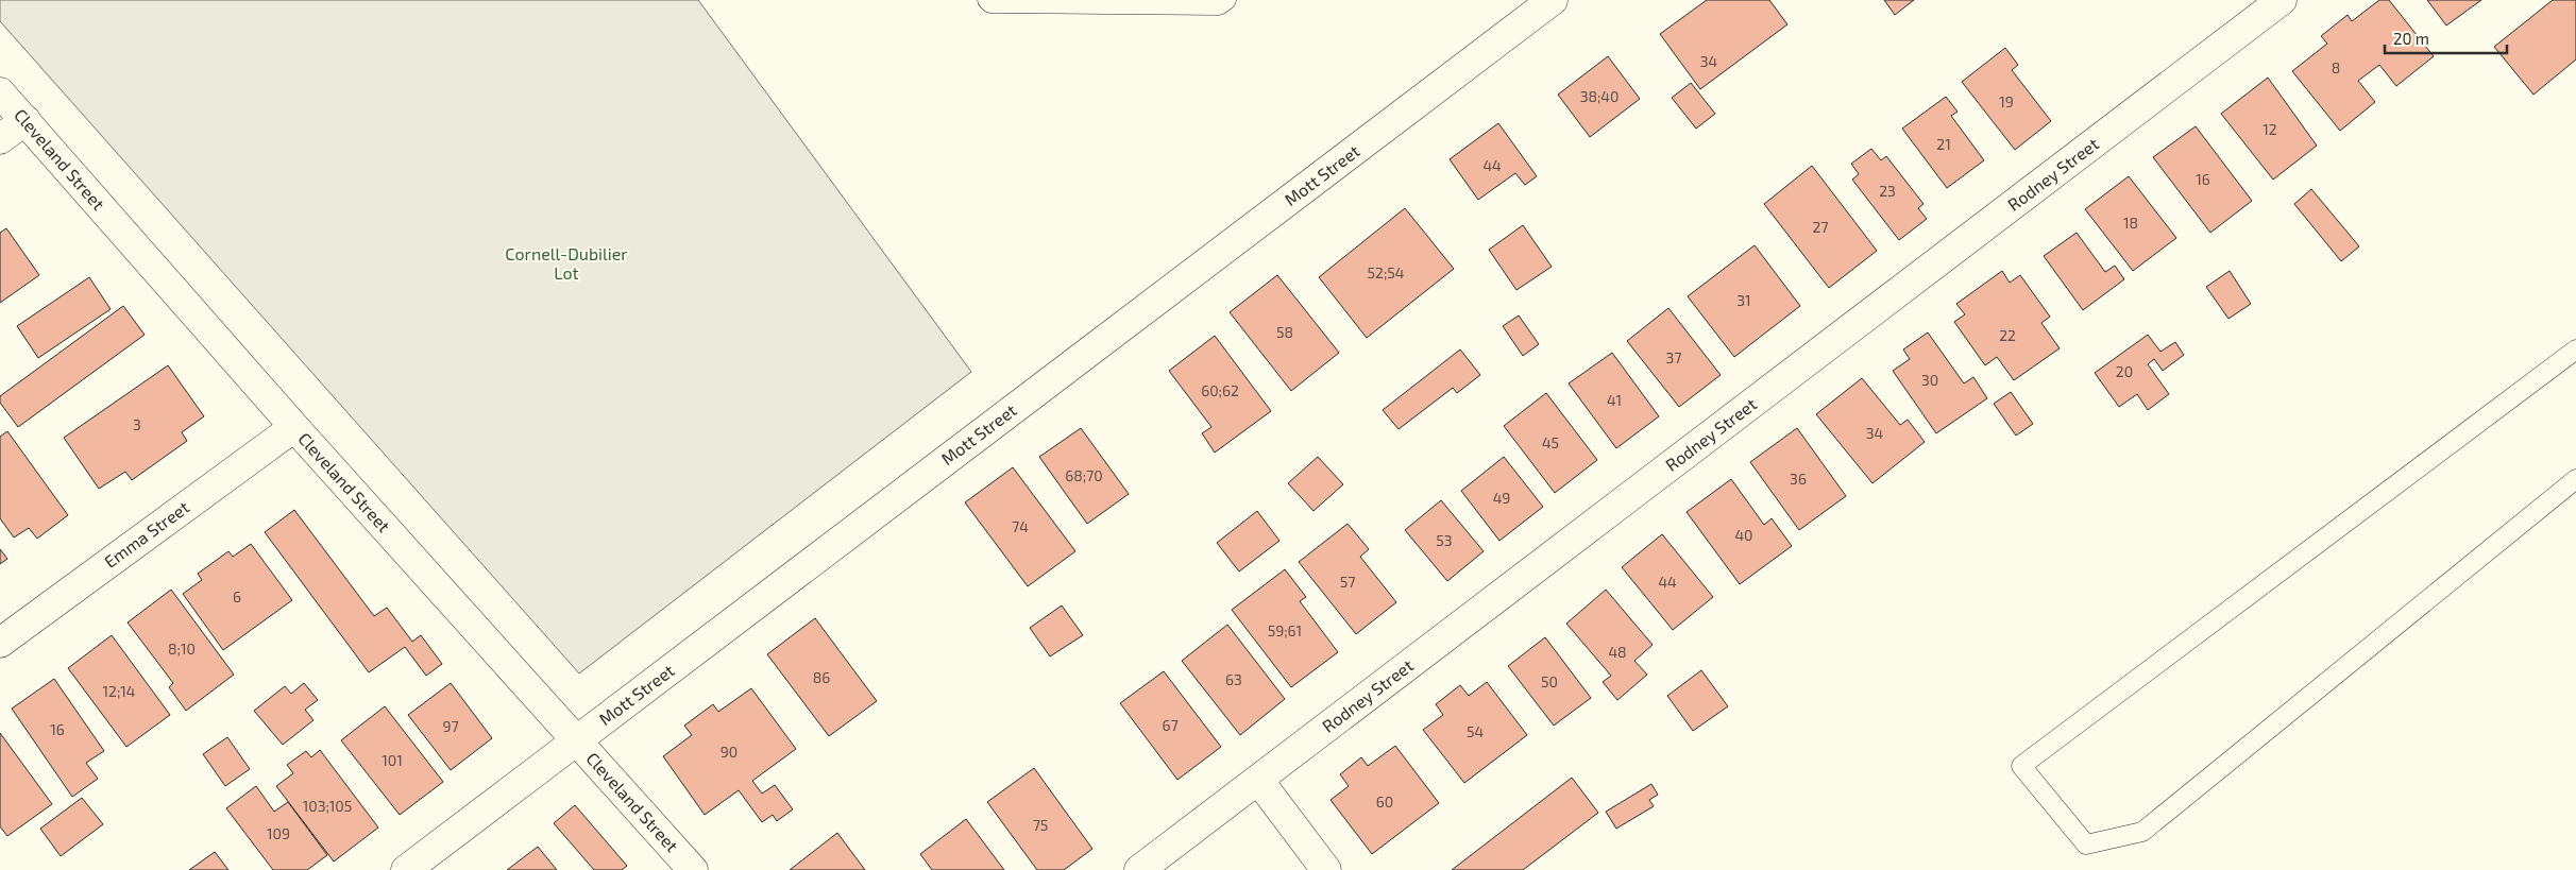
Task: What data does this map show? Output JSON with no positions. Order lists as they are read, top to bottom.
{
  "streets": {
    "street": [
      "Cleveland Street",
      "Rodney Street",
      "Mott Street",
      "Emma Street"
    ]
  },
  "crossings": [
    ["Cleveland Street", "Mott Street"],
    ["Cleveland Street", "Emma Street"]
  ],
  "parks": ["Cornell-Dubilier Lot"],
  "house_numbers": [
    "34",
    "8",
    "38;40",
    "19",
    "12",
    "21",
    "44",
    "16",
    "23",
    "18",
    "27",
    "52;54",
    "31",
    "58",
    "22",
    "37",
    "20",
    "30",
    "60;62",
    "41",
    "3",
    "34",
    "45",
    "68;70",
    "36",
    "49",
    "74",
    "40",
    "53",
    "57",
    "44",
    "6",
    "59;61",
    "8;10",
    "48",
    "86",
    "63",
    "50",
    "12;14",
    "67",
    "97",
    "16",
    "54",
    "90",
    "101",
    "60",
    "103;105",
    "75",
    "109"
  ],
  "scale_bar": "20 m"
}
